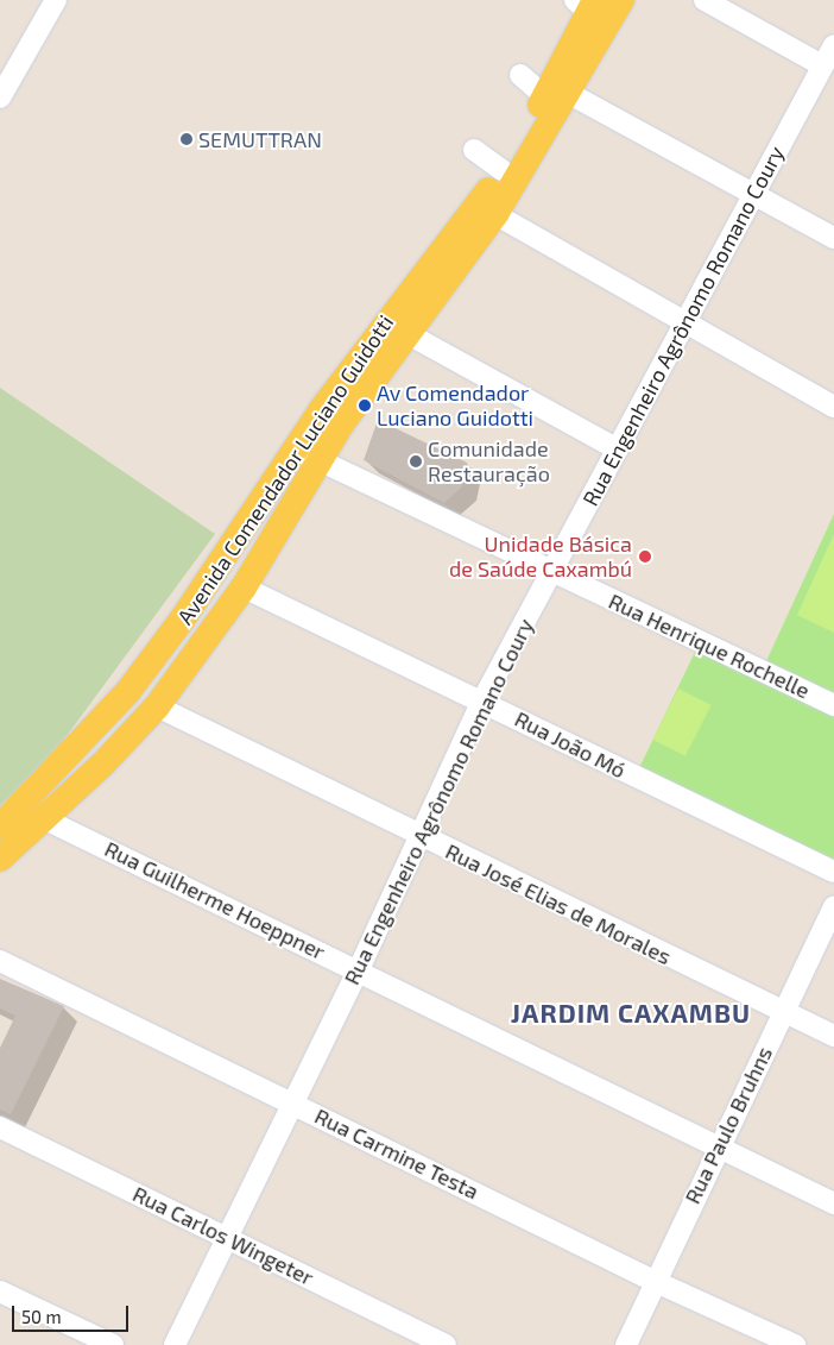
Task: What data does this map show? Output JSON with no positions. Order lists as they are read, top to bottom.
{
  "streets": {
    "main road": ["Avenida Comendador Luciano Guidotti"],
    "street": [
      "Rua Engenheiro Agrônomo Romano Coury",
      "Rua Henrique Rochelle",
      "Rua João Mó",
      "Rua Guilherme Hoeppner",
      "Rua José Elias de Morales",
      "Rua Paulo Bruhns",
      "Rua Carmine Testa",
      "Rua Carlos Wingeter"
    ]
  },
  "crossings": [
    ["Rua Engenheiro Agrônomo Romano Coury", "Rua Henrique Rochelle"],
    ["Rua Engenheiro Agrônomo Romano Coury", "Rua João Mó"],
    ["Rua Engenheiro Agrônomo Romano Coury", "Rua Guilherme Hoeppner"],
    ["Rua Engenheiro Agrônomo Romano Coury", "Rua José Elias de Morales"],
    ["Rua Engenheiro Agrônomo Romano Coury", "Rua Carmine Testa"],
    ["Rua Engenheiro Agrônomo Romano Coury", "Rua Carlos Wingeter"],
    ["Avenida Comendador Luciano Guidotti", "Rua Henrique Rochelle"],
    ["Avenida Comendador Luciano Guidotti", "Rua João Mó"],
    ["Avenida Comendador Luciano Guidotti", "Rua Guilherme Hoeppner"],
    ["Avenida Comendador Luciano Guidotti", "Rua José Elias de Morales"],
    ["Rua Guilherme Hoeppner", "Rua Paulo Bruhns"],
    ["Rua José Elias de Morales", "Rua Paulo Bruhns"],
    ["Rua Paulo Bruhns", "Rua Carmine Testa"]
  ],
  "districts": ["JARDIM CAXAMBU"],
  "places": [
    "SEMUTTRAN",
    "Av Comendador Luciano Guidotti",
    "Comunidade Restauração",
    "Unidade Básica de Saúde Caxambú"
  ],
  "scale_bar": "50 m"
}
